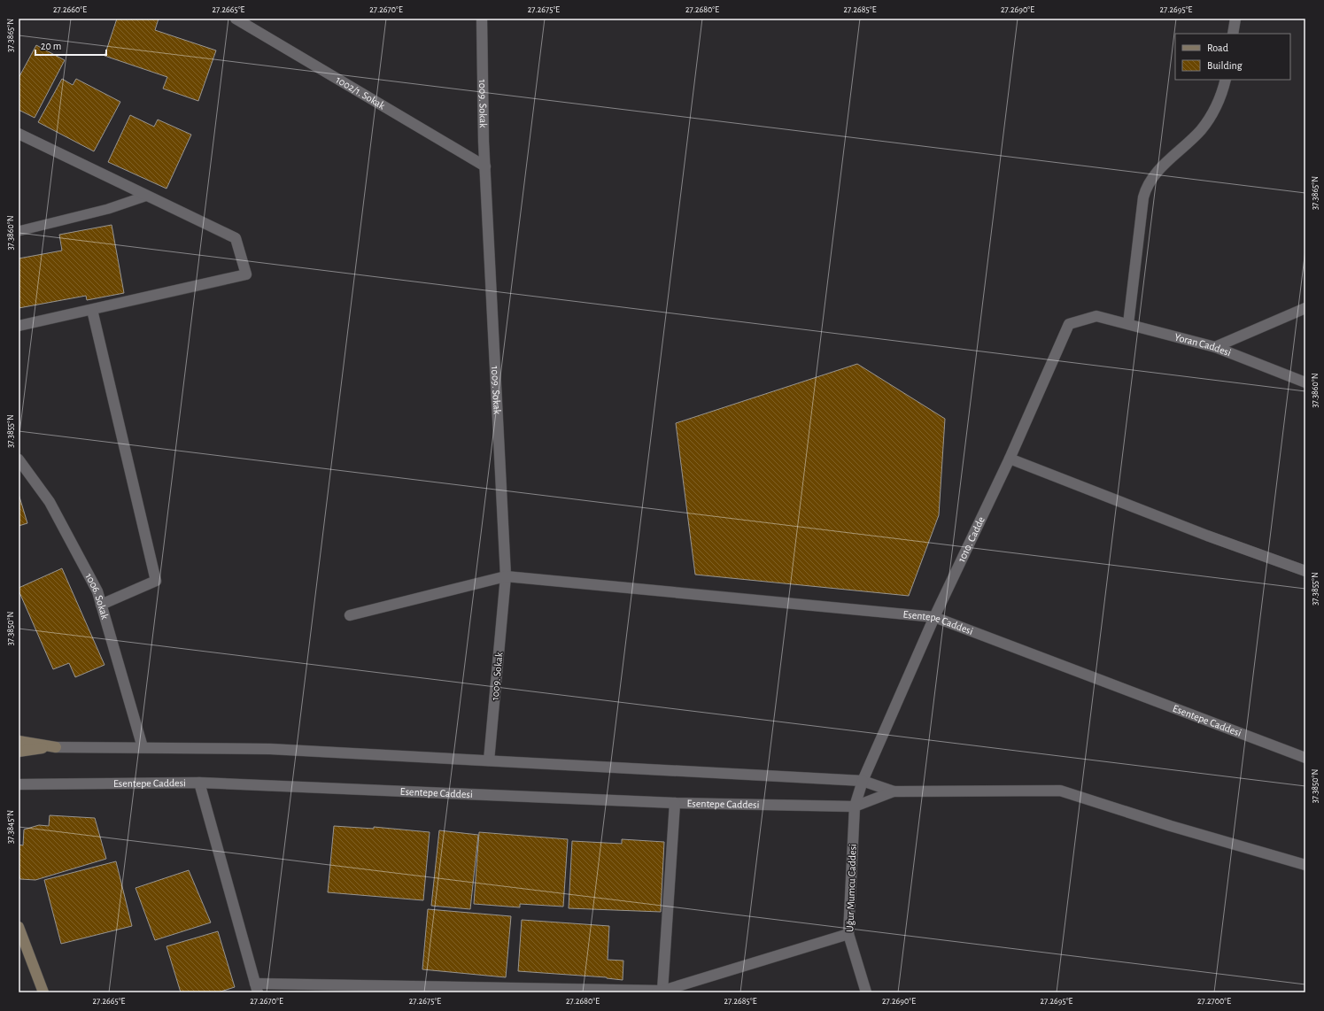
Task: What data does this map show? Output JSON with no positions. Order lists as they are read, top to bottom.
{
  "streets": {
    "street": [
      "1002/1. Sokak",
      "1009. Sokak",
      "Yoran Caddesi",
      "1010. Cadde",
      "1006. Sokak",
      "Esentepe Caddesi",
      "Uğur Mumcu Caddesi"
    ]
  },
  "crossings": [
    ["1002/1. Sokak", "1009. Sokak"],
    ["1009. Sokak", "Esentepe Caddesi"],
    ["Yoran Caddesi", "1010. Cadde"],
    ["1010. Cadde", "Esentepe Caddesi"],
    ["1010. Cadde", "Uğur Mumcu Caddesi"],
    ["Esentepe Caddesi", "Uğur Mumcu Caddesi"]
  ],
  "legend": ["Road", "Building"],
  "scale_bar": "20 m",
  "coordinates": [
    "27.2660°E",
    "27.2665°E",
    "27.2670°E",
    "27.2675°E",
    "27.2680°E",
    "27.2685°E",
    "27.2690°E",
    "27.2695°E",
    "37.3865°N",
    "37.3860°N",
    "37.3855°N",
    "37.3850°N",
    "37.3845°N",
    "27.2700°E"
  ]
}
